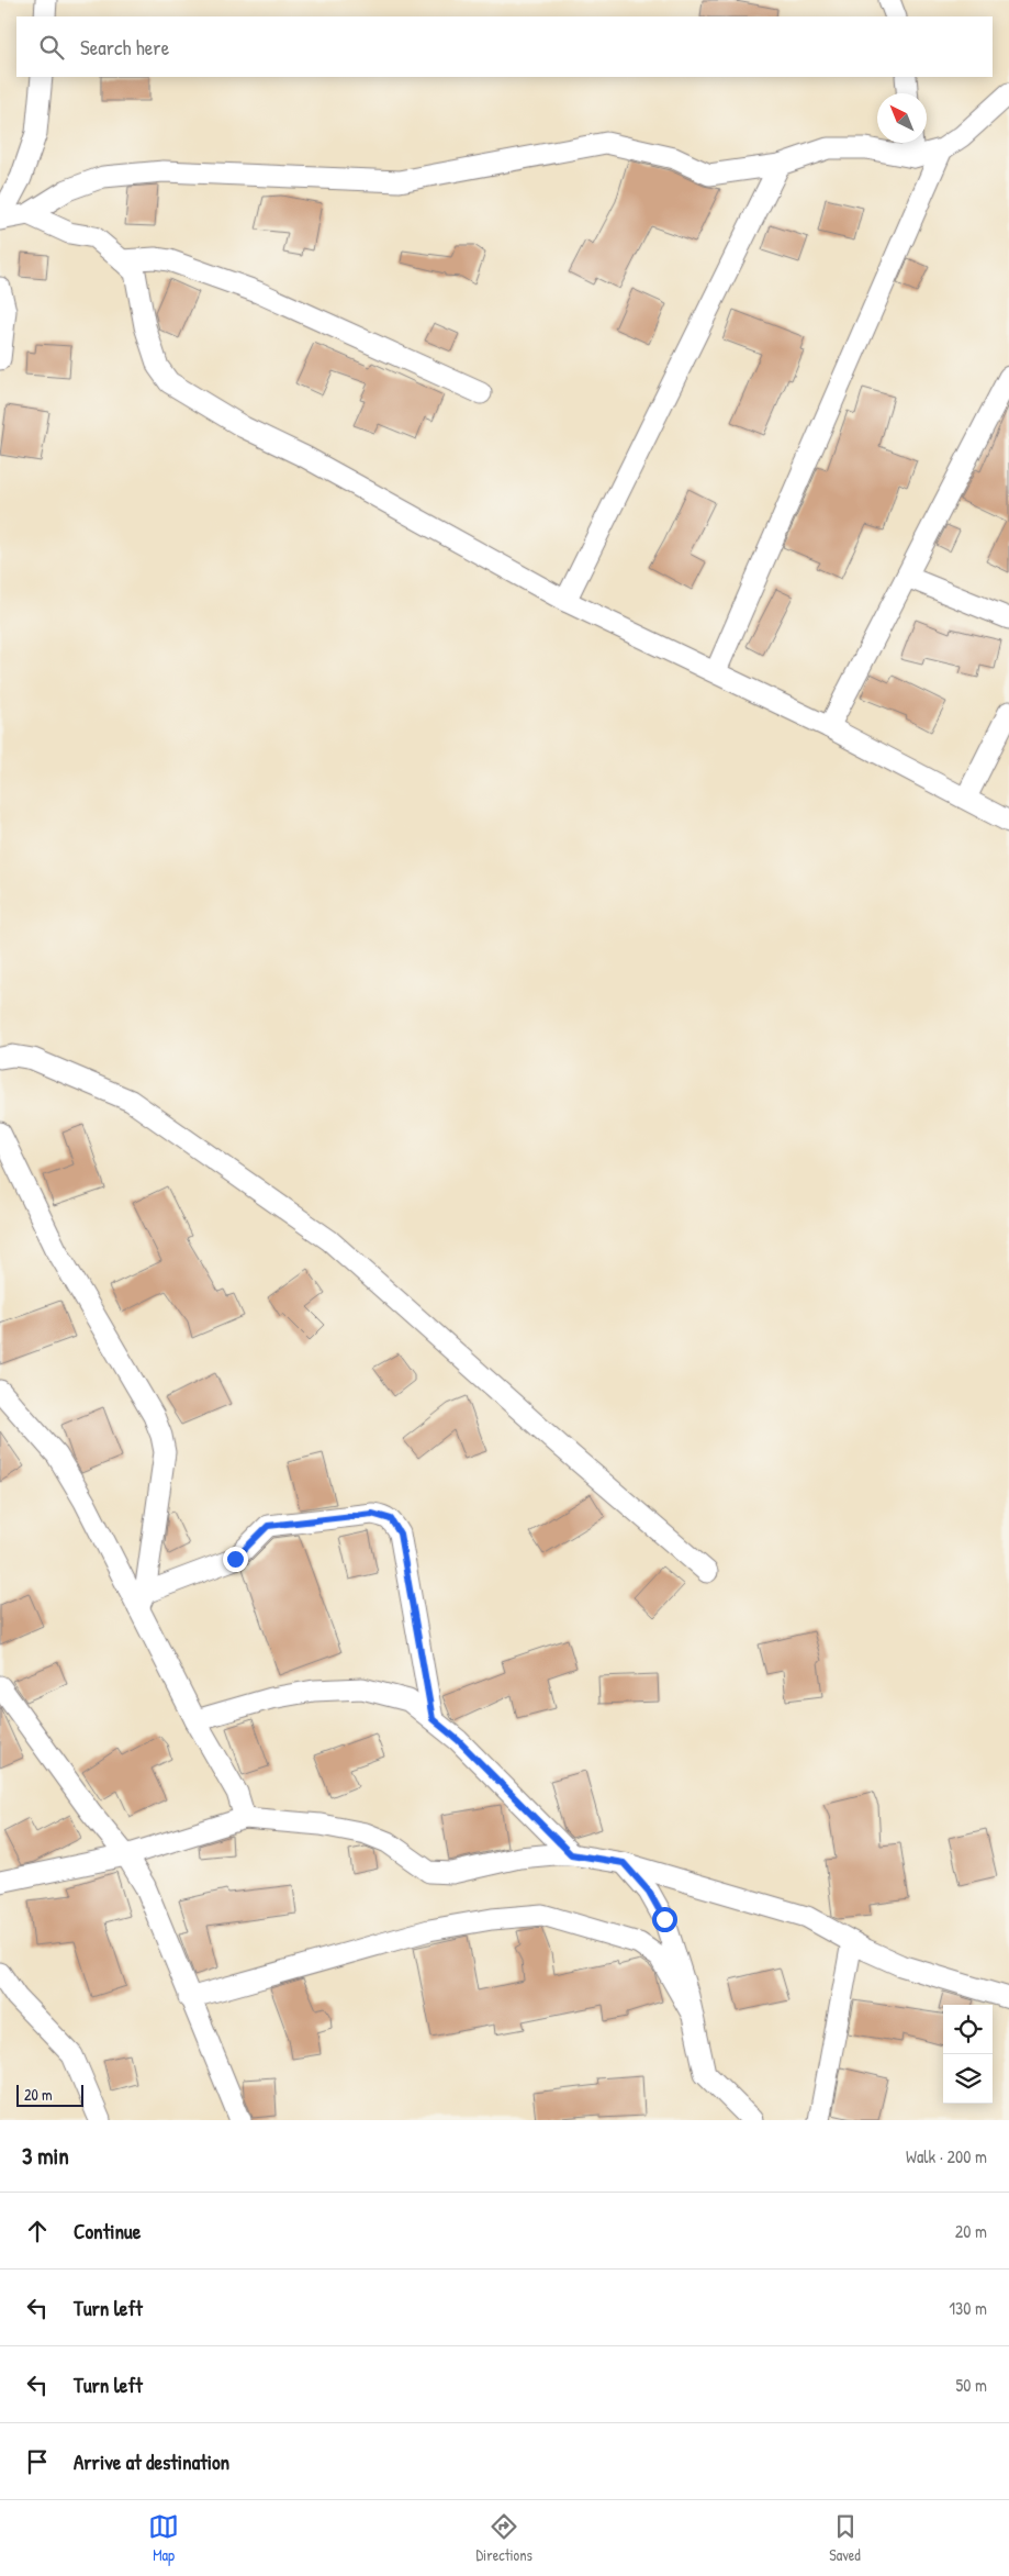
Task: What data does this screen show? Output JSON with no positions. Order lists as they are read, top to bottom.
{
  "scale_bar": "20 m",
  "north": "top left",
  "page": {
    "search": "Search here",
    "scale": "20 m",
    "heading": ["3 min", "Walk · 200 m"],
    "list": [
      ["Continue", "20 m"],
      ["Turn left", "130 m"],
      ["Turn left", "50 m"],
      "Arrive at destination"
    ],
    "nav": ["Map", "Directions", "Saved"]
  }
}
